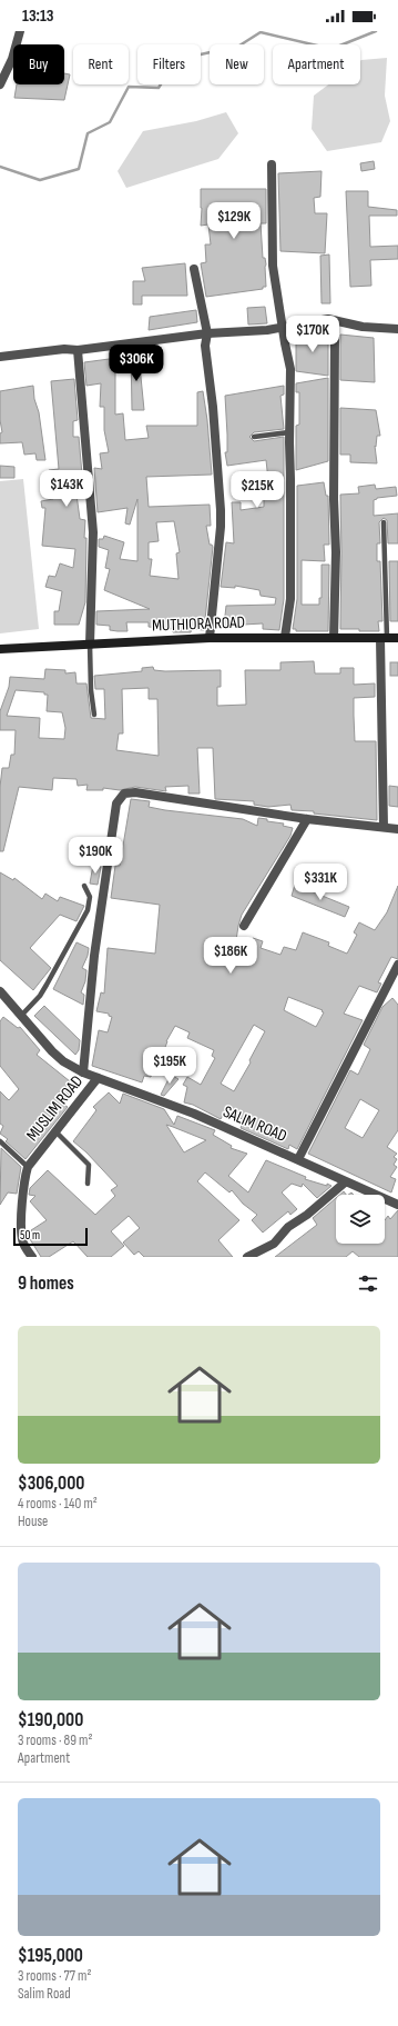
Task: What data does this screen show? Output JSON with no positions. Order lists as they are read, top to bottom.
{
  "streets": {
    "street": ["MUTHIORA ROAD", "MUSLIM ROAD", "SALIM ROAD"]
  },
  "crossings": [
    ["MUSLIM ROAD", "SALIM ROAD"]
  ],
  "scale_bar": "50 m",
  "page": {
    "status": "13:13",
    "chip": [
      "Buy",
      "Rent",
      "Filters",
      "New",
      "Apartment"
    ],
    "price": [
      "$129K",
      "$170K",
      "$306K",
      "$143K",
      "$215K",
      "$190K",
      "$331K",
      "$186K",
      "$195K"
    ],
    "scale": "50 m",
    "heading": "9 homes",
    "list": [
      {
        "name": "$306,000",
        "note": "4 rooms · 140 m² · House"
      },
      {
        "name": "$190,000",
        "note": "3 rooms · 89 m² · Apartment"
      },
      {
        "name": "$195,000",
        "note": "3 rooms · 77 m² · Salim Road"
      }
    ]
  }
}
